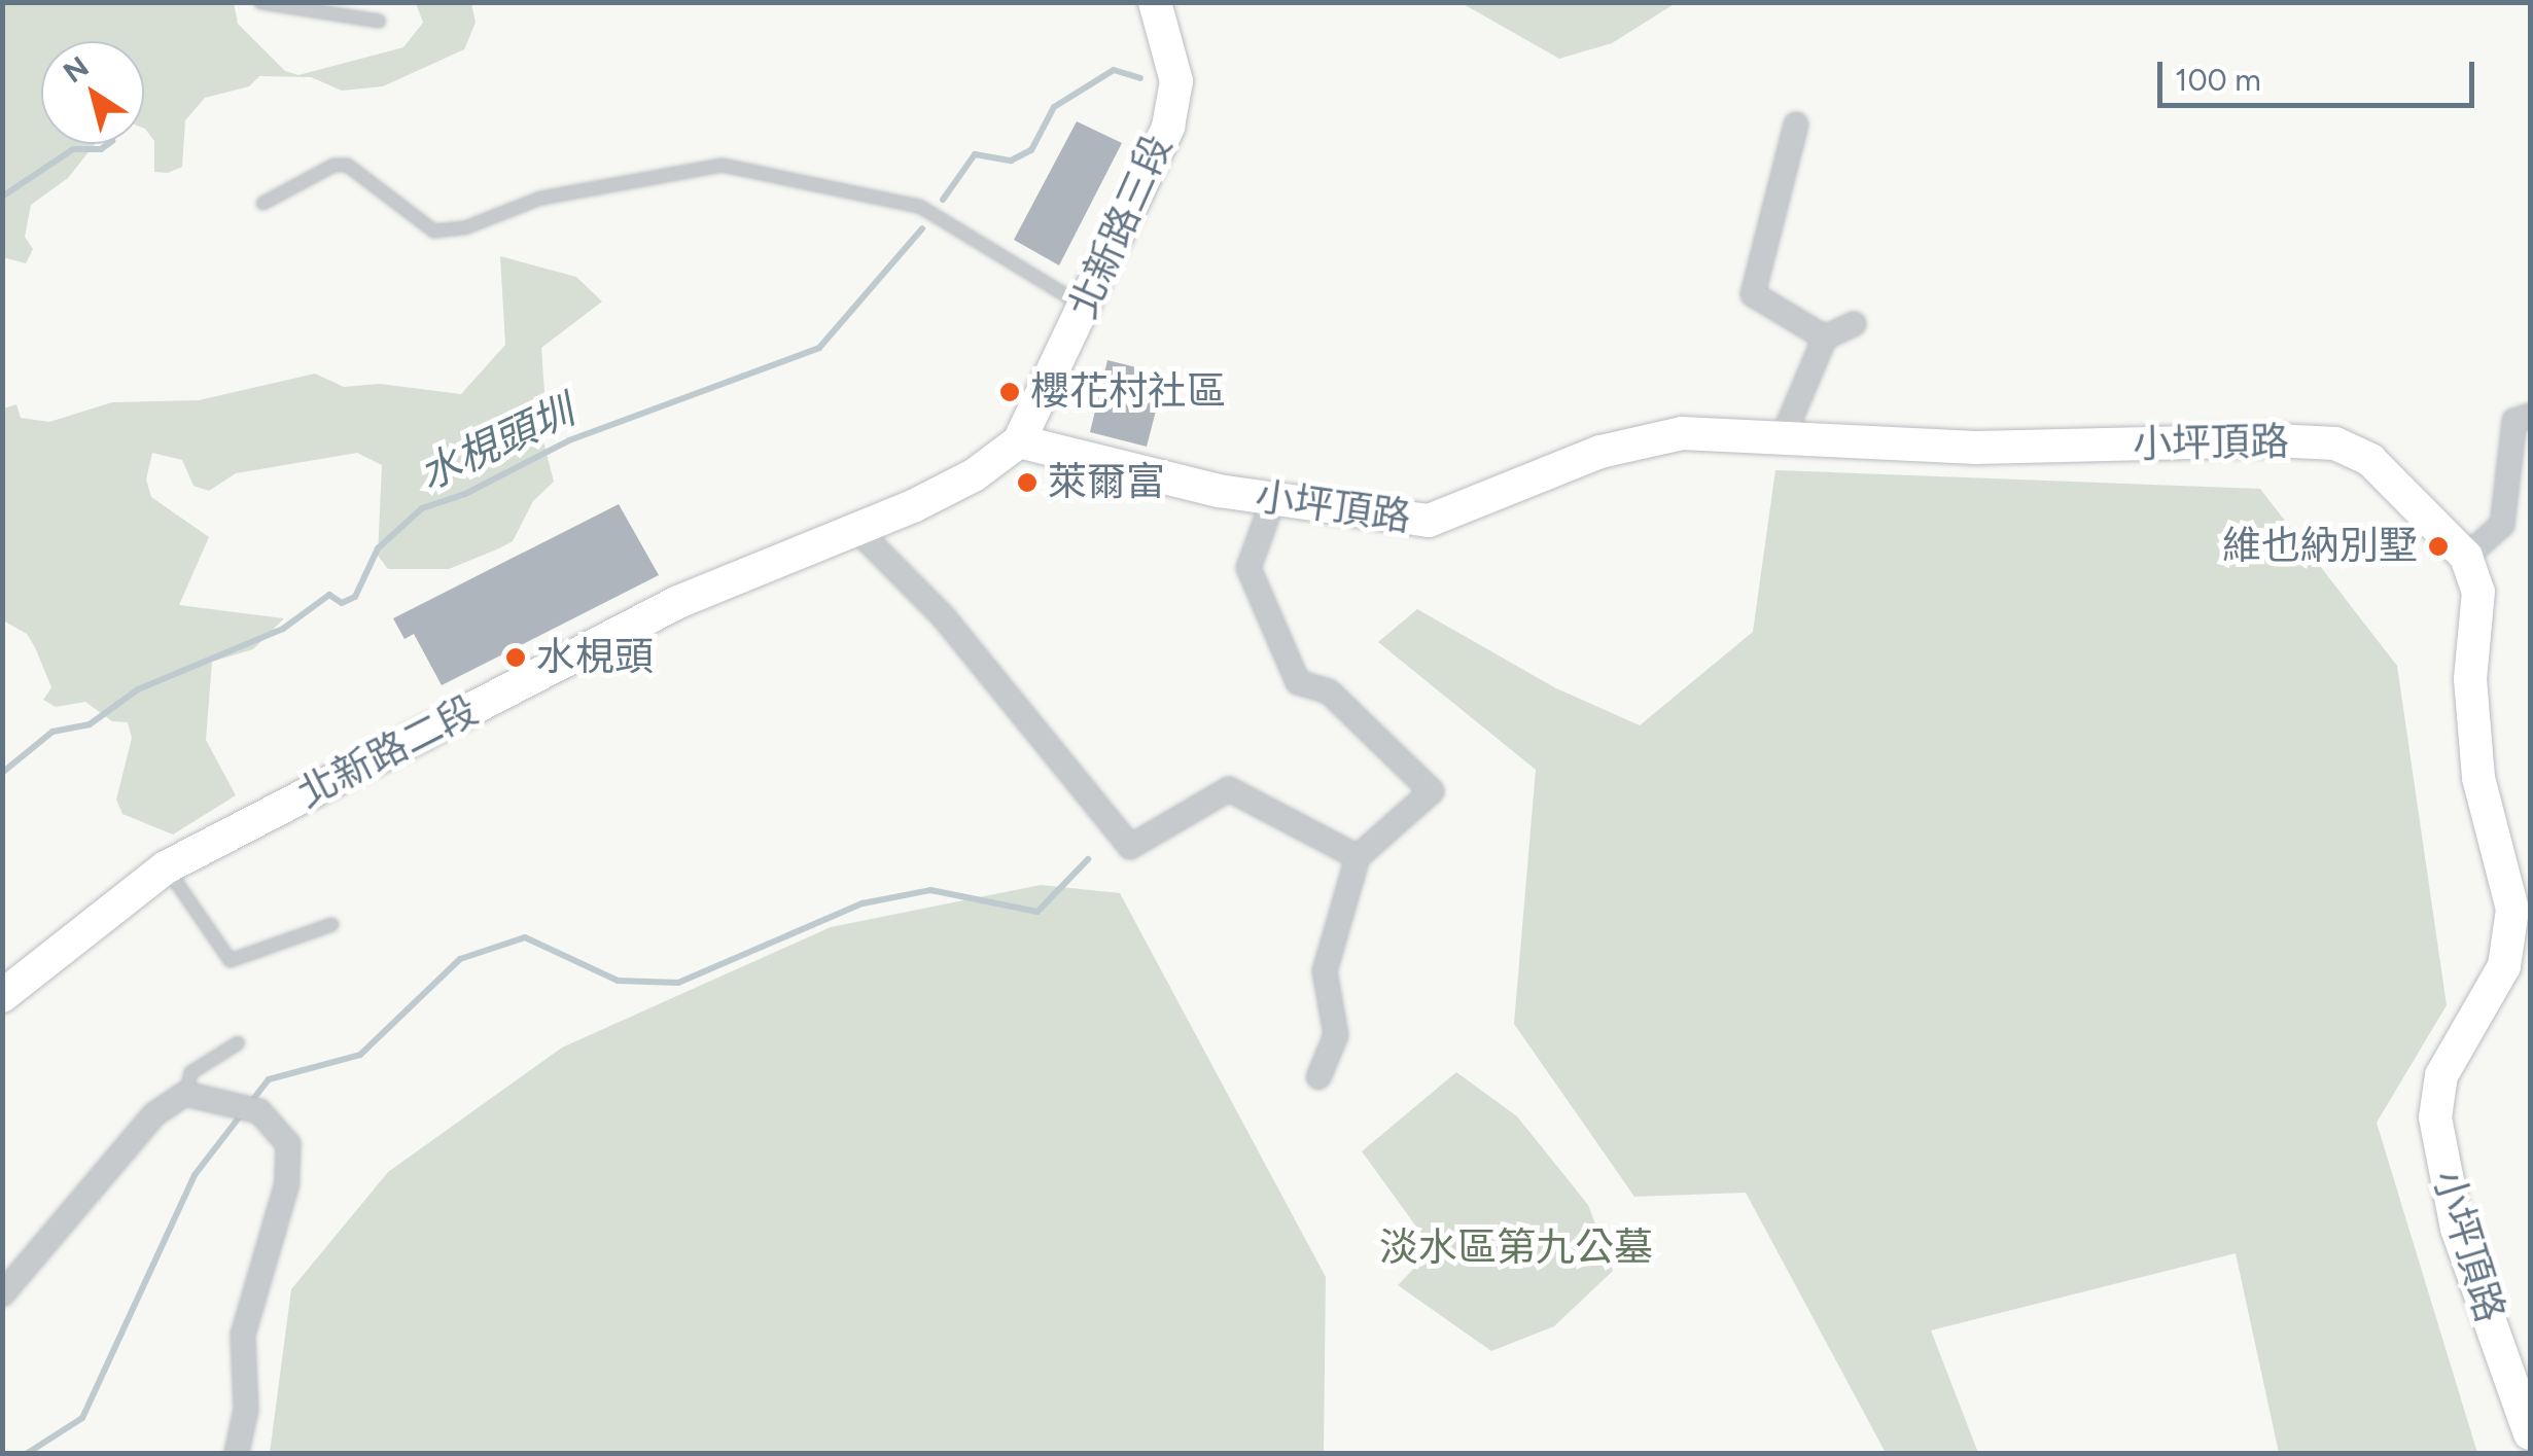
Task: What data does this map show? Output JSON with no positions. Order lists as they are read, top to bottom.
{
  "streets": {
    "street": ["北新路三段", "小坪頂路", "北新路二段"]
  },
  "crossings": [
    ["北新路三段", "小坪頂路"],
    ["北新路三段", "北新路二段"],
    ["小坪頂路", "北新路二段"]
  ],
  "water": ["水梘頭圳"],
  "parks": ["淡水區第九公墓"],
  "places": [
    "櫻花村社區",
    "萊爾富",
    "維也納別墅",
    "水梘頭"
  ],
  "scale_bar": "100 m",
  "north": "top left"
}
